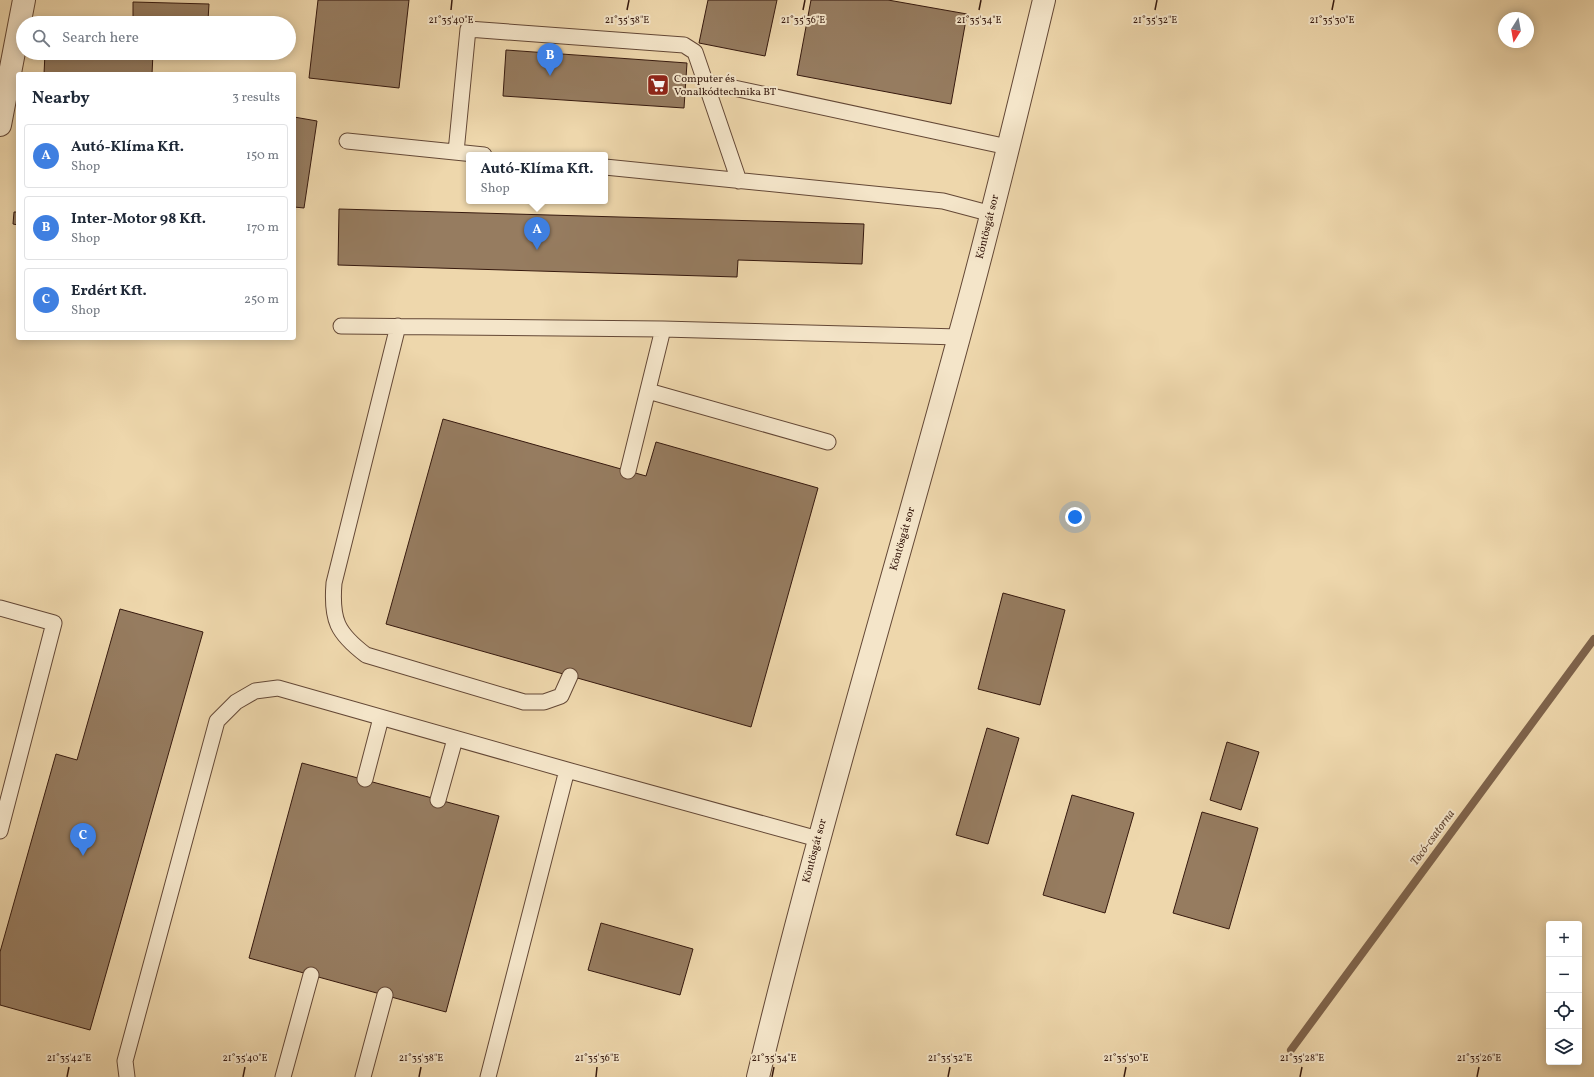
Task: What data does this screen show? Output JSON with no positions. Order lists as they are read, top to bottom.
{
  "streets": {
    "street": ["Köntösgát sor"]
  },
  "water": ["Tocó-csatorna"],
  "places": {
    "supermarket": ["Computer és Vonalkódtechnika BT"]
  },
  "north": "bottom",
  "page": {
    "search": "Search here",
    "pins": ["B", "A", "C"],
    "heading": ["Nearby", "3 results"],
    "list": [
      {
        "mark": "A",
        "name": "Autó-Klíma Kft.",
        "note": "Shop",
        "value": "150 m"
      },
      {
        "mark": "B",
        "name": "Inter-Motor 98 Kft.",
        "note": "Shop",
        "value": "170 m"
      },
      {
        "mark": "C",
        "name": "Erdért Kft.",
        "note": "Shop",
        "value": "250 m"
      }
    ],
    "popup": ["Autó-Klíma Kft.", "Shop"],
    "map_buttons": ["+", "−"]
  },
  "coordinates": [
    "21°35'40\"E",
    "21°35'38\"E",
    "21°35'36\"E",
    "21°35'34\"E",
    "21°35'32\"E",
    "21°35'30\"E",
    "21°35'42\"E",
    "21°35'28\"E",
    "21°35'26\"E"
  ]
}
